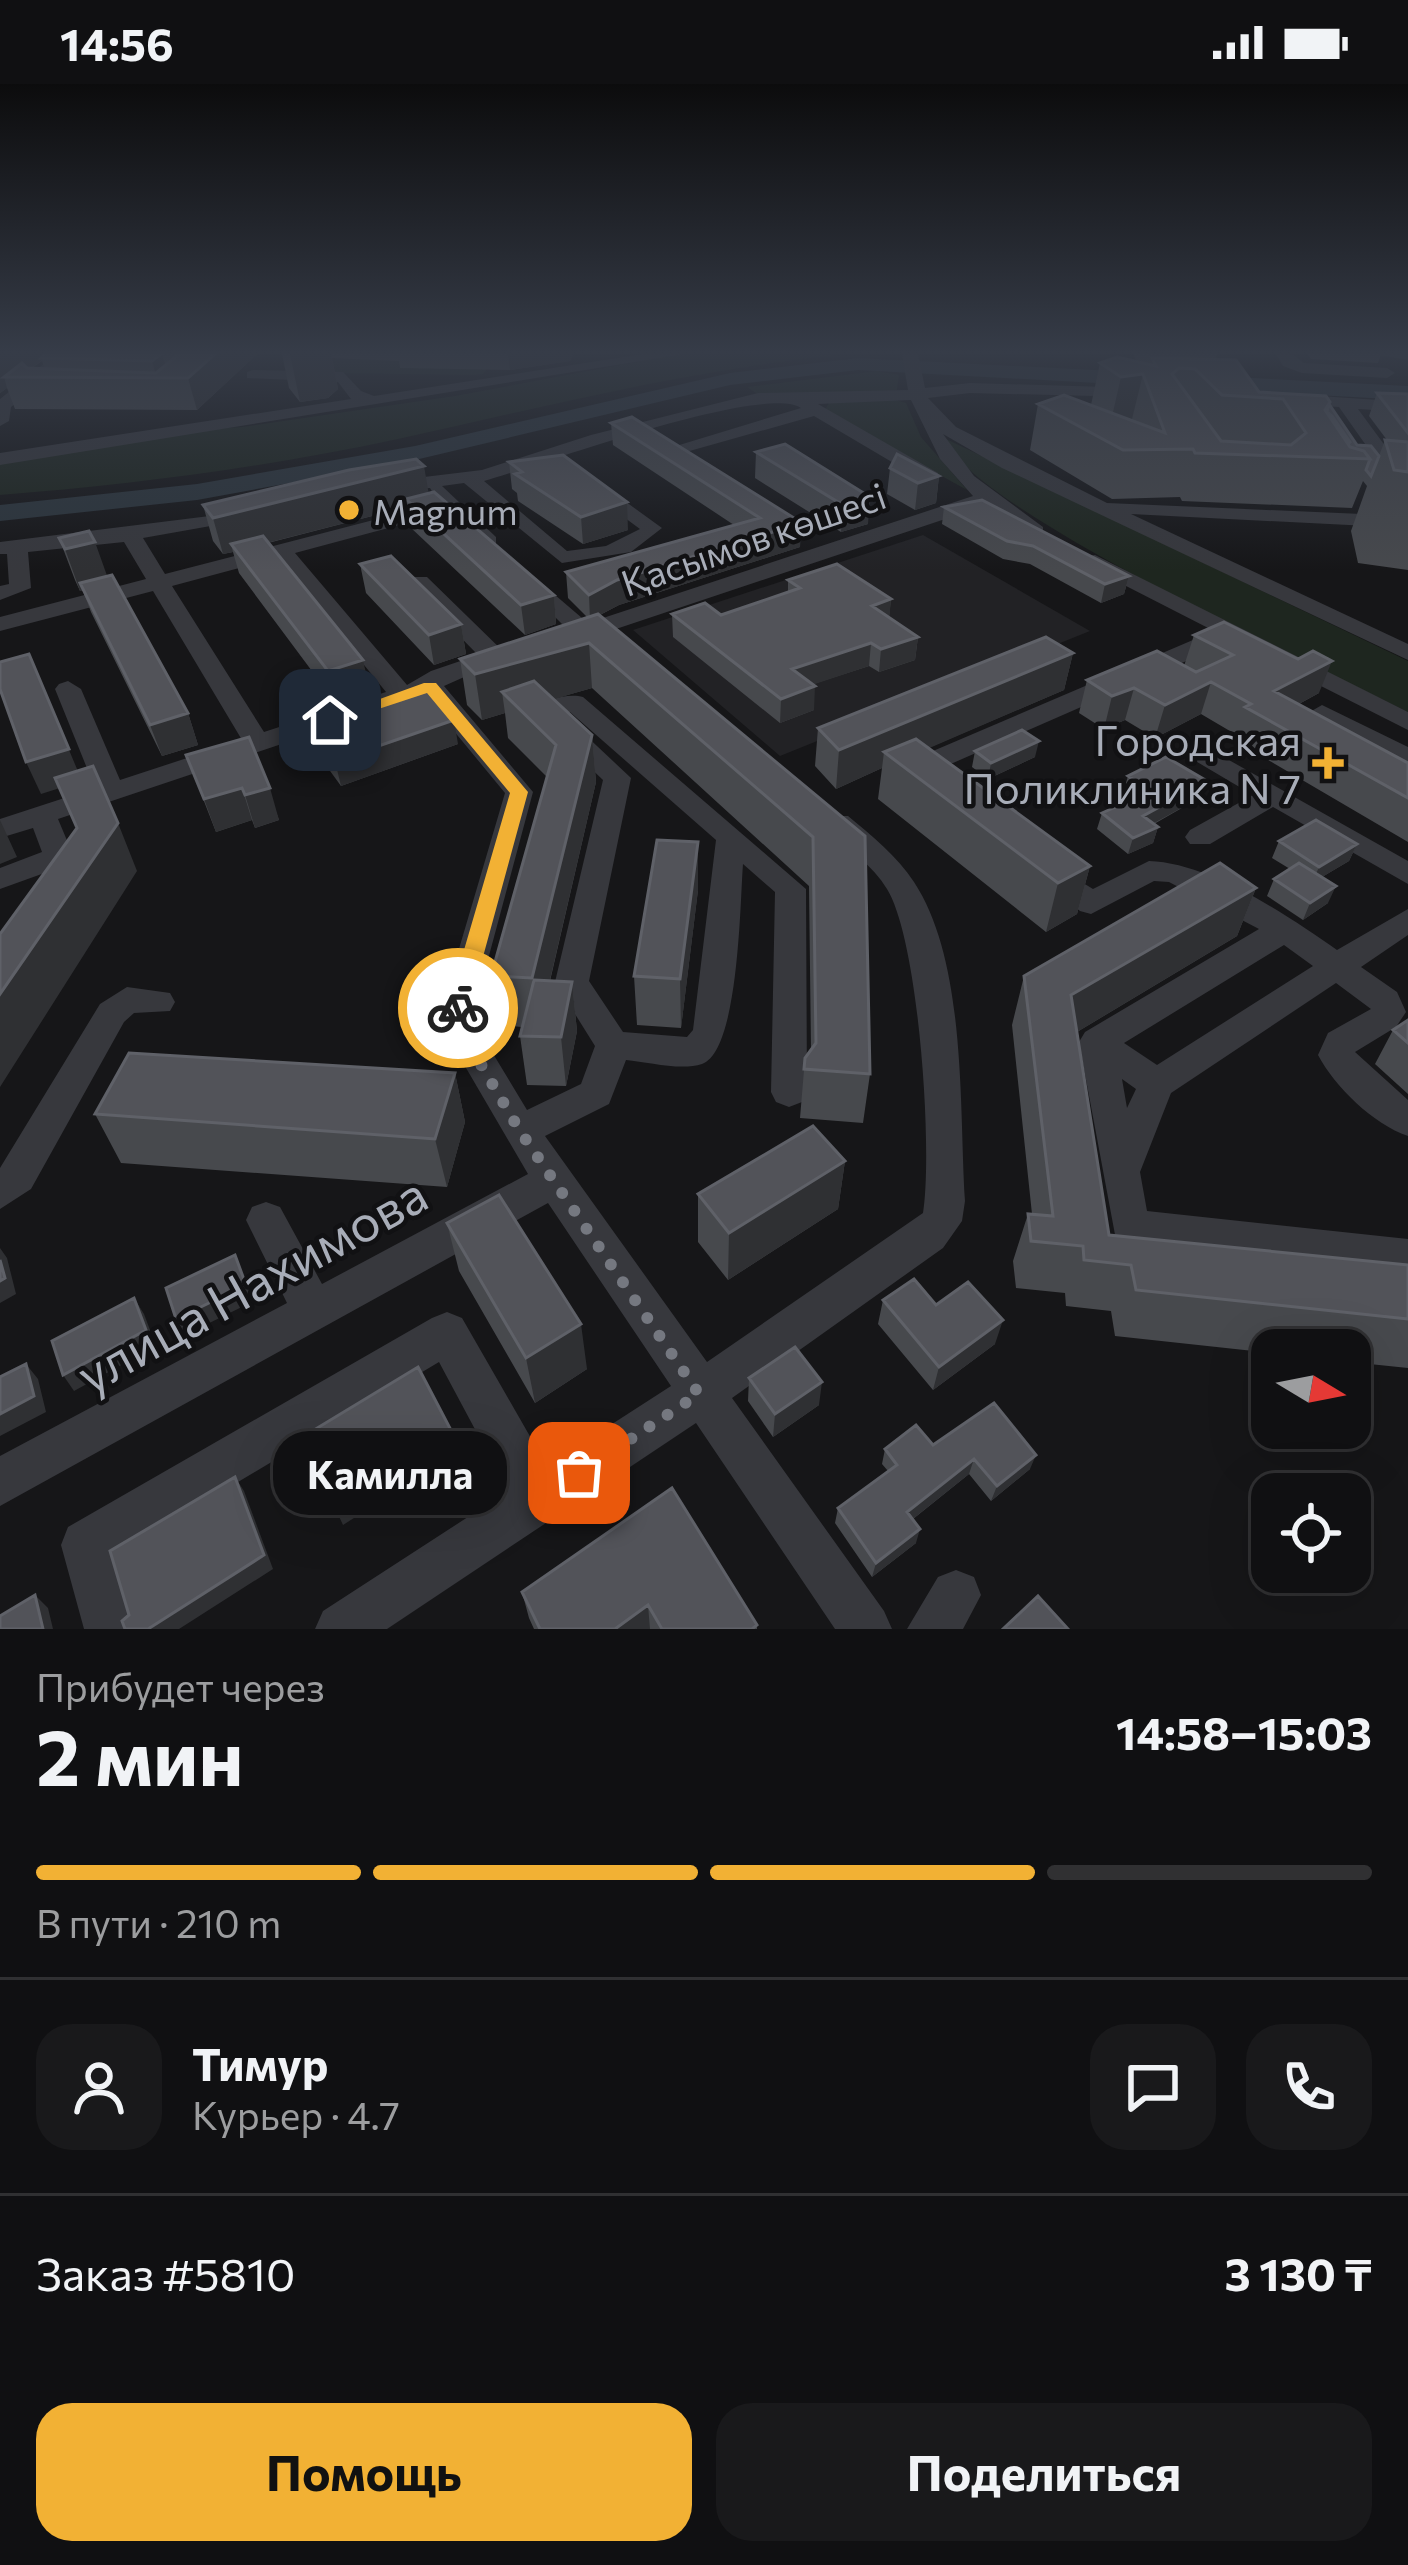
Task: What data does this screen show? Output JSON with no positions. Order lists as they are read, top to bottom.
{
  "streets": {
    "street": ["Қасымов көшесі", "улица Нахимова"]
  },
  "places": {
    "other": ["Magnum", "Камилла"],
    "health": ["Городская Поликлиника N 7"]
  },
  "north": "right",
  "page": {
    "status": "14:56",
    "bubble": "Камилла",
    "heading": ["2 мин", "Прибудет через", "14:58–15:03"],
    "panel": [
      "Тимур",
      "Курьер · 4.7",
      "Заказ #5810",
      "3 130 ₸"
    ],
    "bar": "В пути · 210 m",
    "buttons": ["Помощь", "Поделиться"]
  }
}
